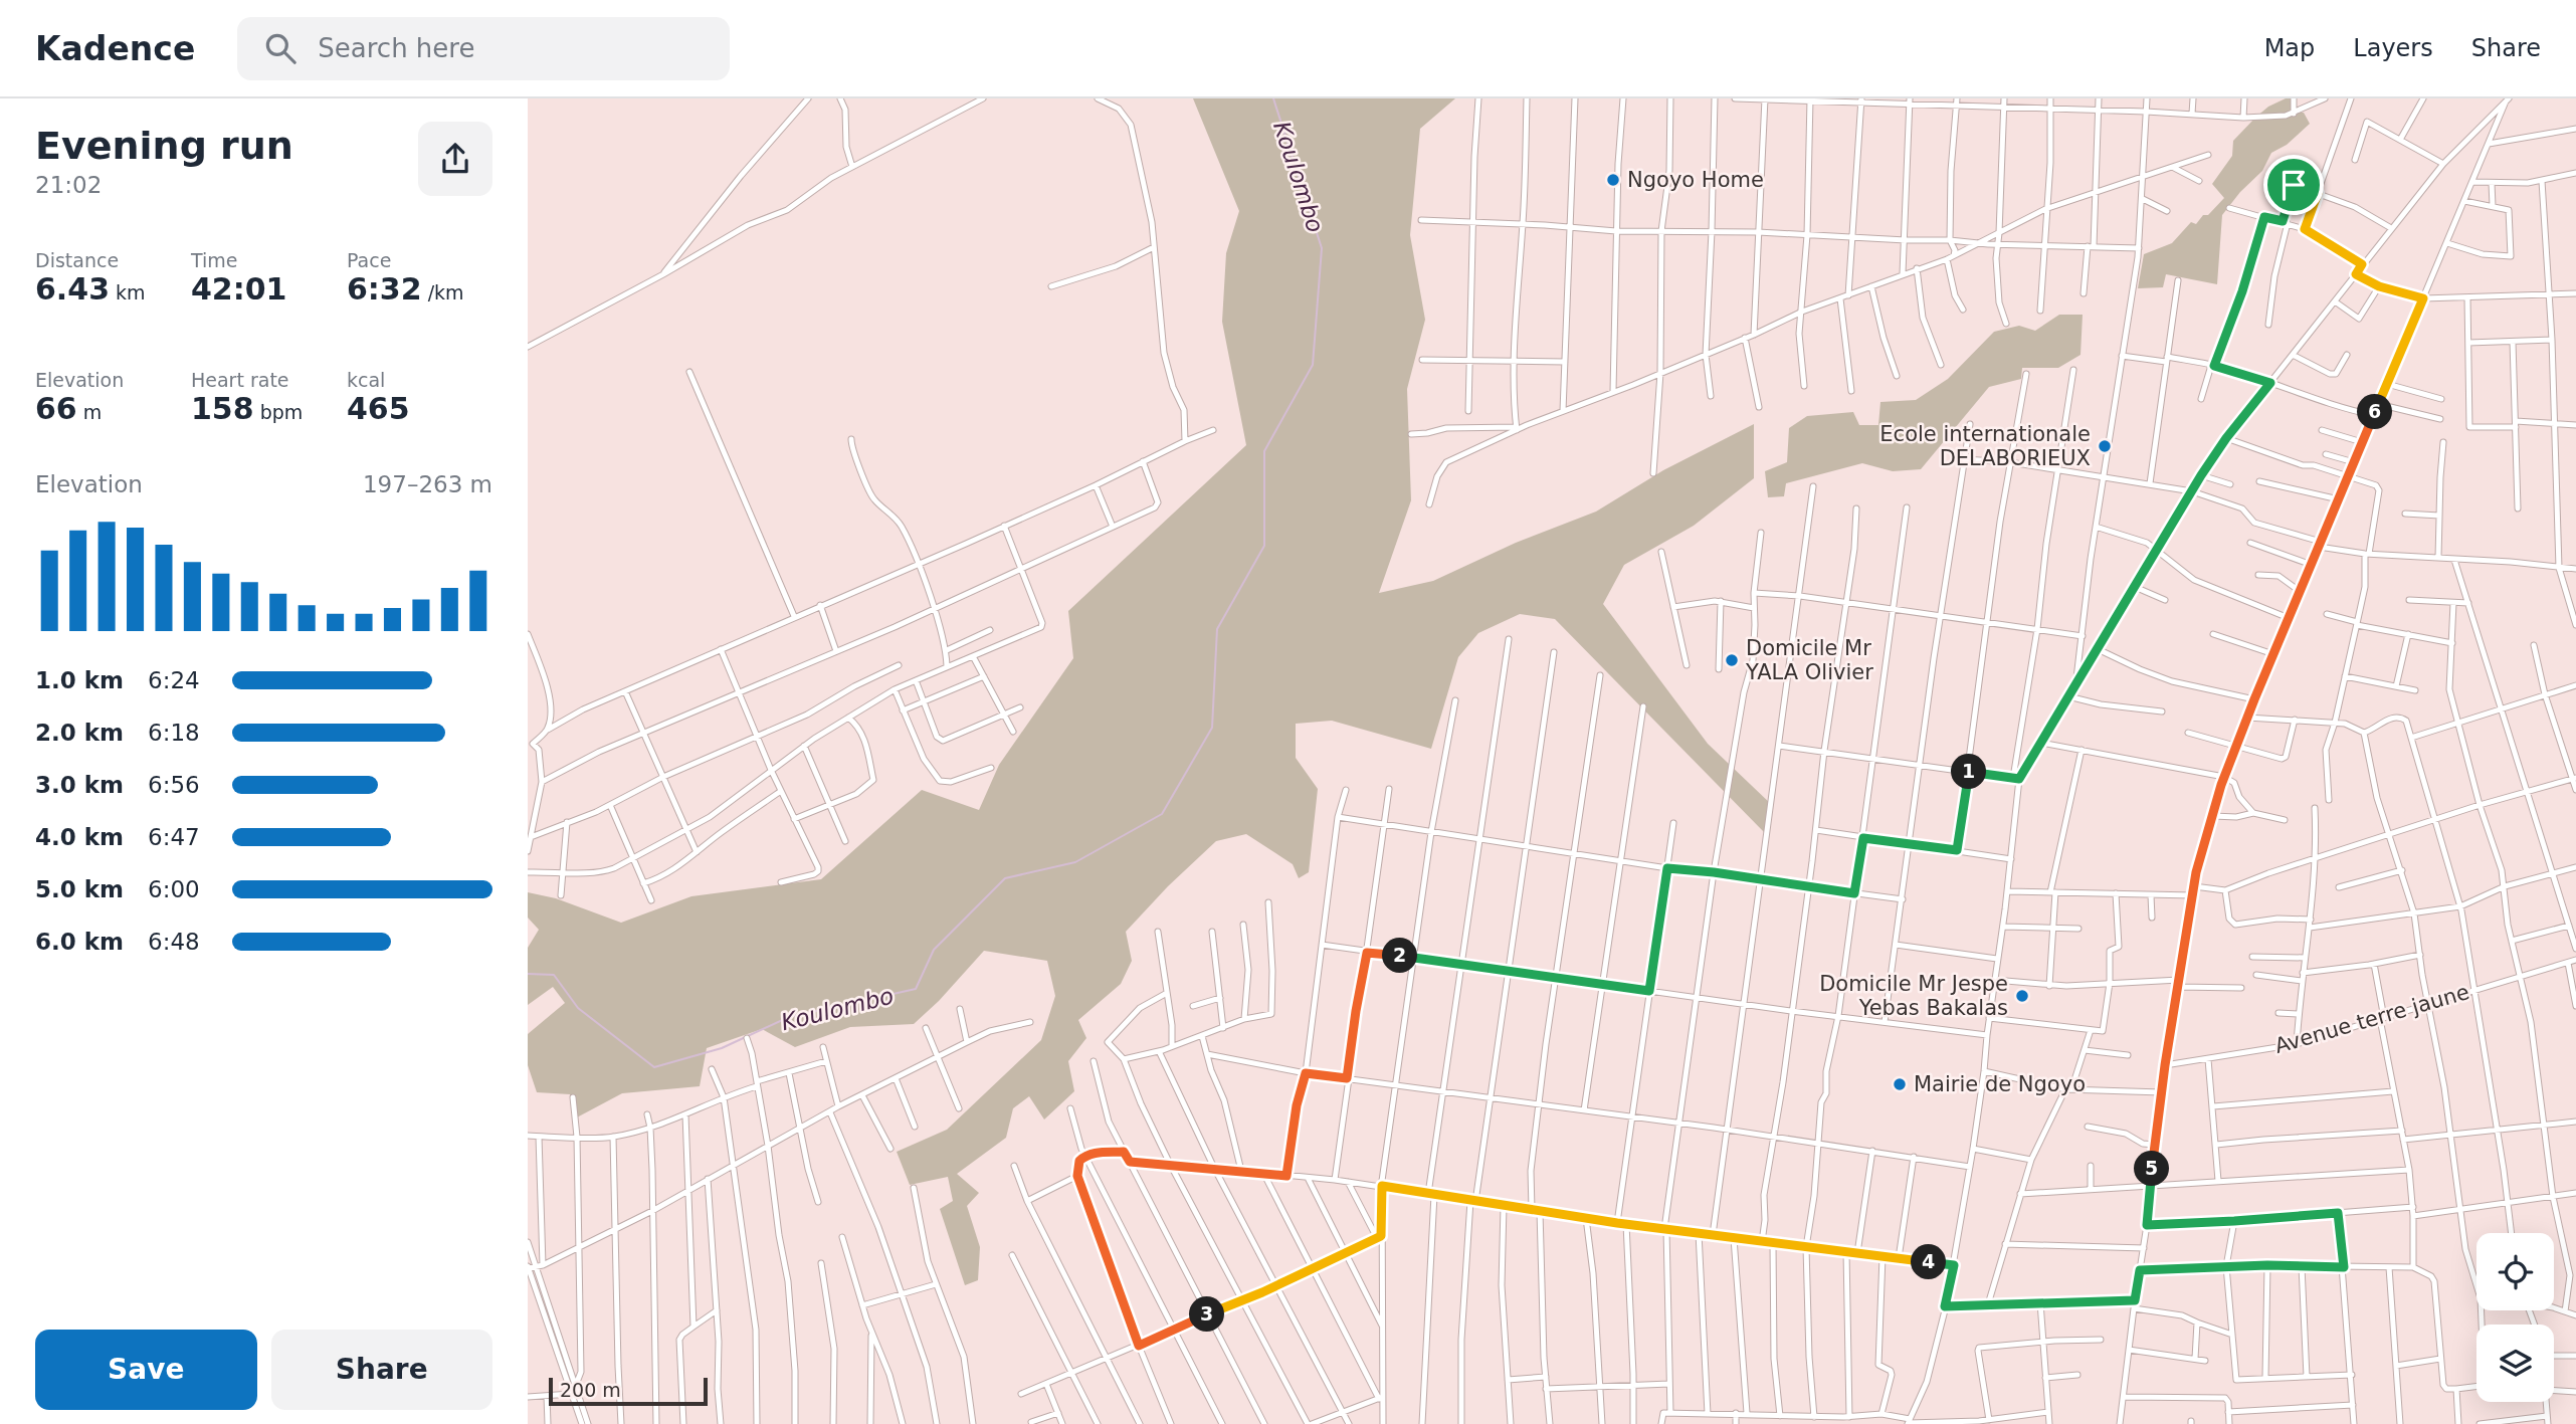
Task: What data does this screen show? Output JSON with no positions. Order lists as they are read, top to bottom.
{
  "streets": {
    "street": ["Avenue terre jaune"]
  },
  "water": ["Koulombo"],
  "places": [
    "Ngoyo Home",
    "Ecole internationale DELABORIEUX",
    "Domicile Mr YALA Olivier",
    "Domicile Mr Jespe Yebas Bakalas",
    "Mairie de Ngoyo"
  ],
  "scale_bar": "200 m",
  "page": {
    "header": "Kadence",
    "search": "Search here",
    "nav": ["Map", "Layers", "Share"],
    "heading": ["Evening run", "21:02"],
    "stats": [
      ["Distance", "6.43 km"],
      ["Time", "42:01"],
      ["Pace", "6:32 /km"],
      ["Elevation", "66 m"],
      ["Heart rate", "158 bpm"],
      ["kcal", "465"]
    ],
    "pins": [
      "6",
      "1",
      "2",
      "5",
      "4",
      "3"
    ],
    "chart": ["Elevation", "197–263 m"],
    "list": [
      {
        "name": "1.0 km",
        "note": "6:24"
      },
      {
        "name": "2.0 km",
        "note": "6:18"
      },
      {
        "name": "3.0 km",
        "note": "6:56"
      },
      {
        "name": "4.0 km",
        "note": "6:47"
      },
      {
        "name": "5.0 km",
        "note": "6:00"
      },
      {
        "name": "6.0 km",
        "note": "6:48"
      }
    ],
    "buttons": ["Save", "Share"],
    "scale": "200 m"
  }
}
